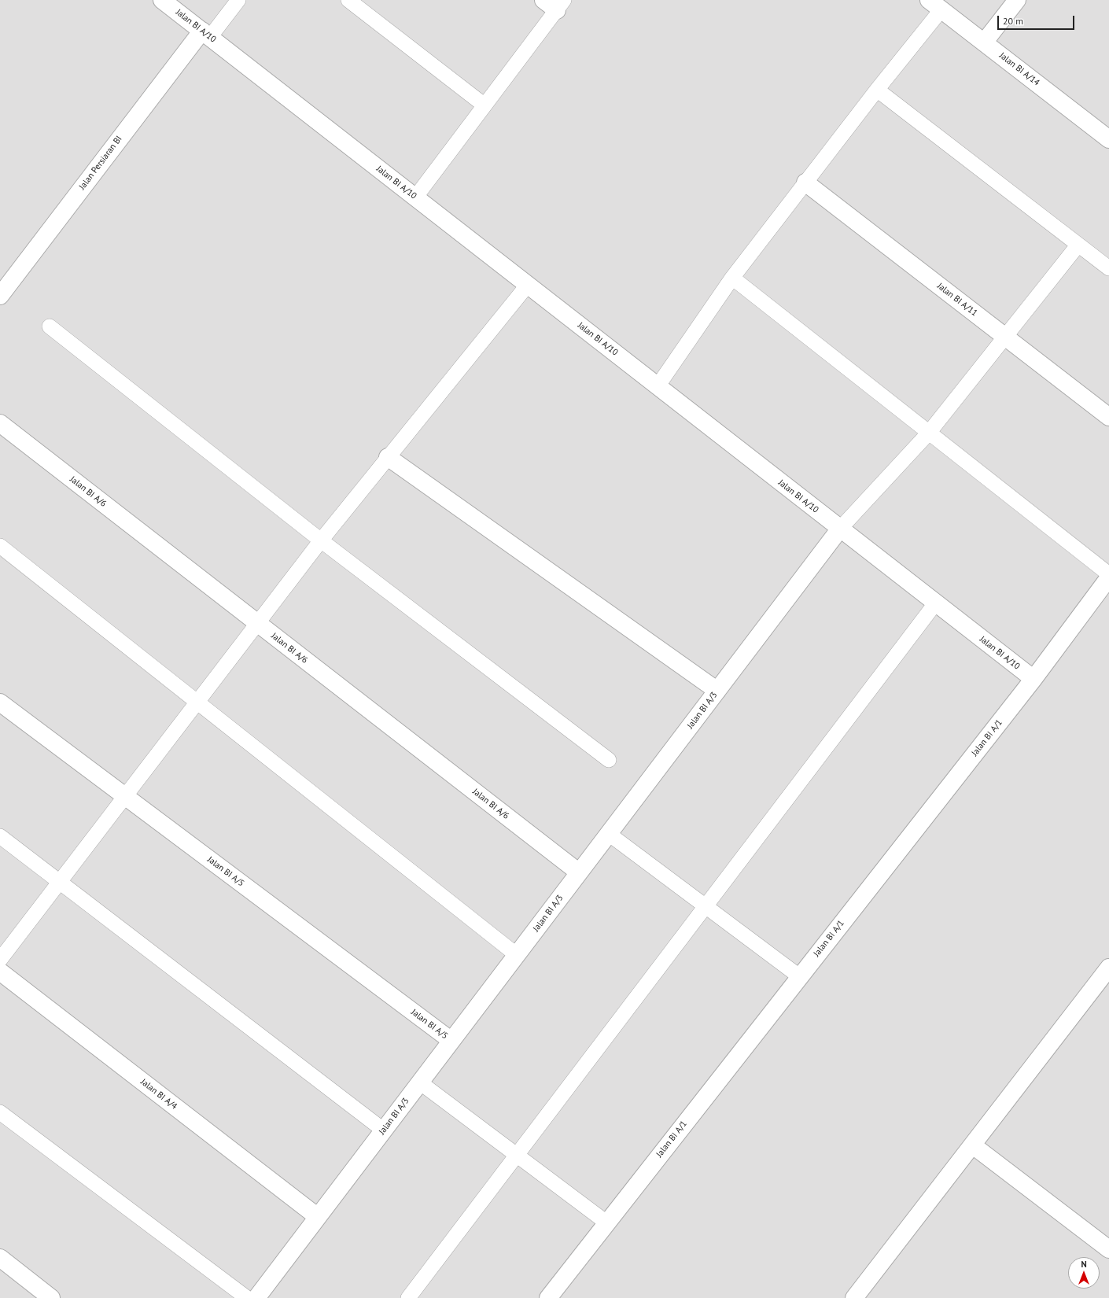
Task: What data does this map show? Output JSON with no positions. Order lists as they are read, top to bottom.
{
  "streets": {
    "street": [
      "Jalan BI A/10",
      "Jalan BI A/14",
      "Jalan Persiaran BI",
      "Jalan BI A/11",
      "Jalan BI A/6",
      "Jalan BI A/3",
      "Jalan BI A/1",
      "Jalan BI A/5",
      "Jalan BI A/4"
    ]
  },
  "crossings": [
    ["Jalan BI A/10", "Jalan Persiaran BI"],
    ["Jalan BI A/10", "Jalan BI A/3"],
    ["Jalan BI A/10", "Jalan BI A/1"],
    ["Jalan BI A/6", "Jalan BI A/3"],
    ["Jalan BI A/3", "Jalan BI A/5"],
    ["Jalan BI A/3", "Jalan BI A/4"]
  ],
  "scale_bar": "20 m",
  "north": "top"
}
